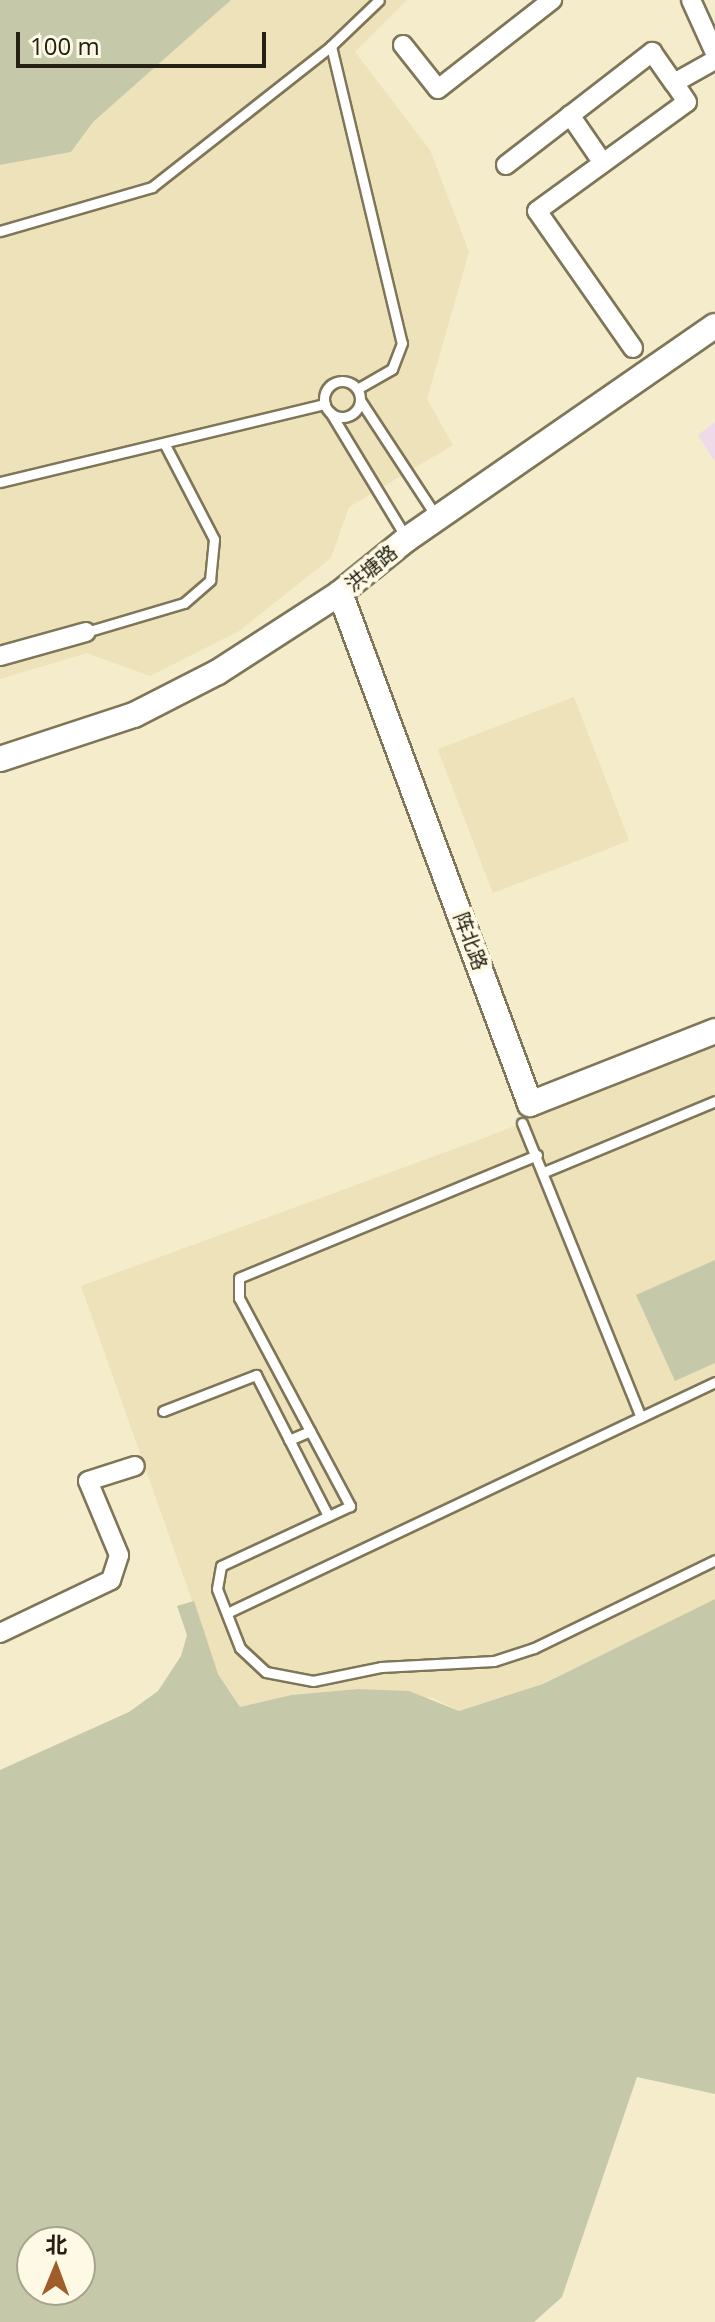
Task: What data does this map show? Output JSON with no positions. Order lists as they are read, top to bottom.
{
  "streets": {
    "street": ["洪塘路", "阵北路"]
  },
  "crossings": [
    ["洪塘路", "阵北路"]
  ],
  "scale_bar": "100 m",
  "north": "top"
}
